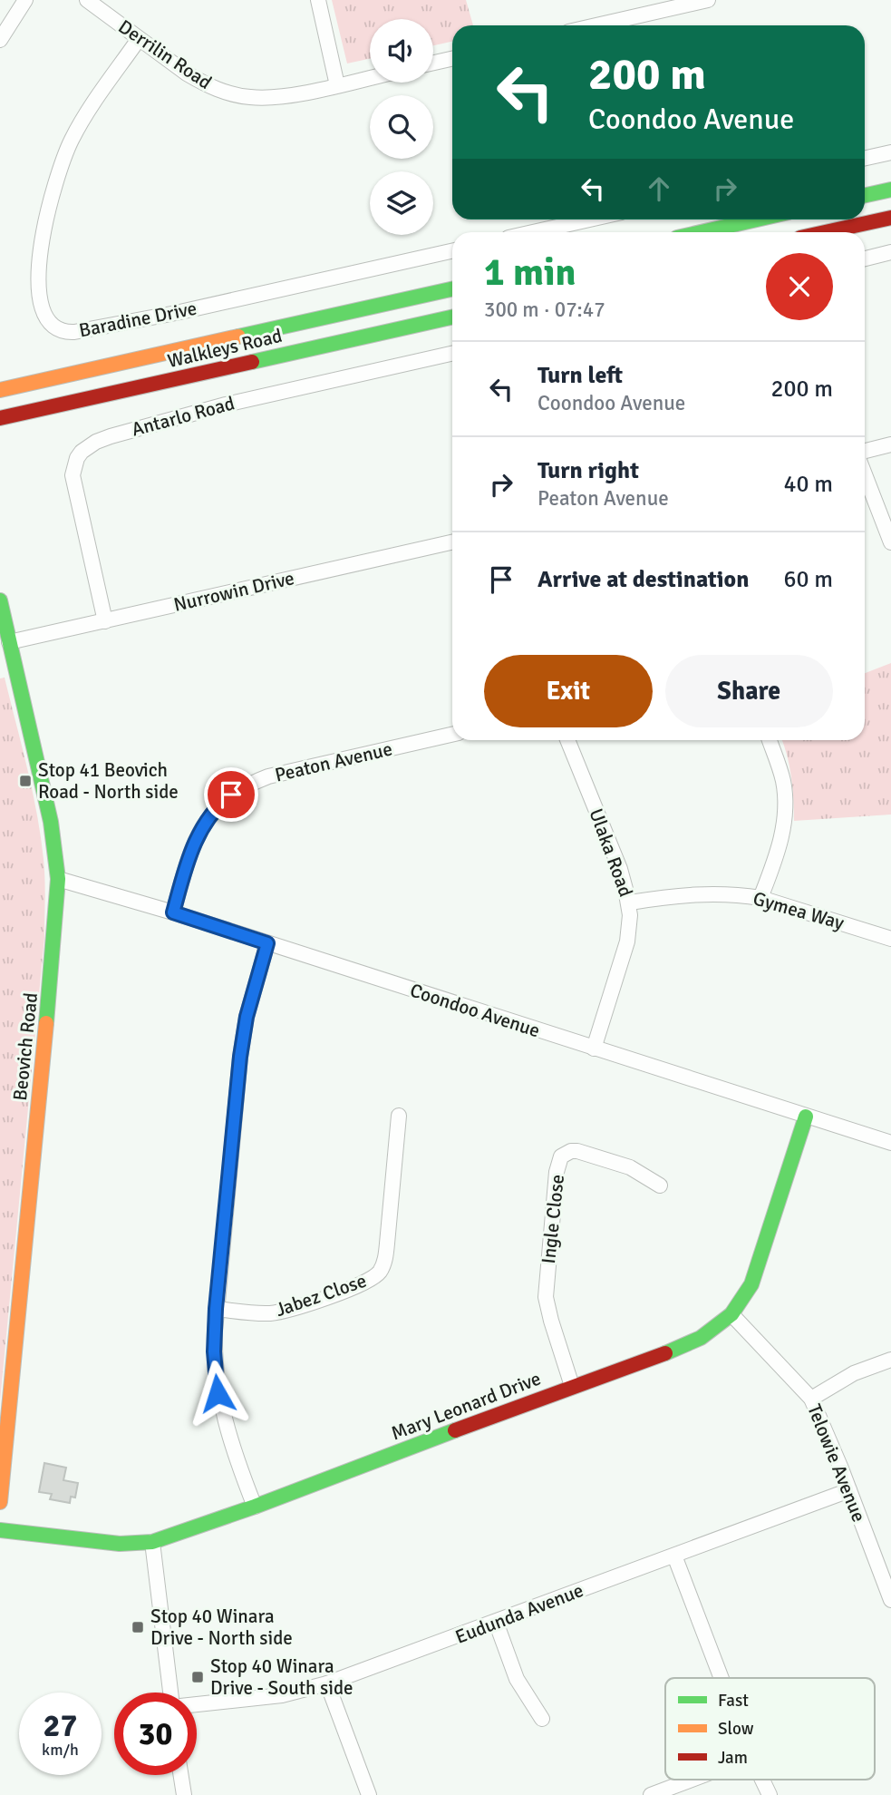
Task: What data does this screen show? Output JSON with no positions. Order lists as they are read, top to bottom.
{
  "streets": {
    "street": [
      "Derrilin Road",
      "Baradine Drive",
      "Walkleys Road",
      "Antarlo Road",
      "Nurrowin Drive",
      "Peaton Avenue",
      "Ulaka Road",
      "Gymea Way",
      "Coondoo Avenue",
      "Beovich Road",
      "Ingle Close",
      "Jabez Close",
      "Mary Leonard Drive",
      "Telowie Avenue",
      "Eudunda Avenue"
    ]
  },
  "crossings": [
    ["Derrilin Road", "Baradine Drive"],
    ["Antarlo Road", "Nurrowin Drive"],
    ["Nurrowin Drive", "Beovich Road"],
    ["Peaton Avenue", "Coondoo Avenue"],
    ["Ulaka Road", "Gymea Way"],
    ["Ulaka Road", "Coondoo Avenue"],
    ["Coondoo Avenue", "Beovich Road"],
    ["Coondoo Avenue", "Mary Leonard Drive"],
    ["Ingle Close", "Mary Leonard Drive"],
    ["Mary Leonard Drive", "Telowie Avenue"],
    ["Telowie Avenue", "Eudunda Avenue"]
  ],
  "places": {
    "transit": ["Stop 41 Beovich Road - North side", "Stop 40 Winara Drive - North side", "Stop 40 Winara Drive - South side"]
  },
  "legend": ["Fast", "Slow", "Jam"],
  "page": {
    "turn": ["200 m", "Coondoo Avenue"],
    "heading": ["1 min", "300 m · 07:47"],
    "list": [
      {
        "name": "Turn left",
        "note": "Coondoo Avenue",
        "value": "200 m"
      },
      {
        "name": "Turn right",
        "note": "Peaton Avenue",
        "value": "40 m"
      },
      {
        "name": "Arrive at destination",
        "value": "60 m"
      }
    ],
    "buttons": ["Exit", "Share"],
    "speed": "27 km/h",
    "limit": "30"
  }
}
